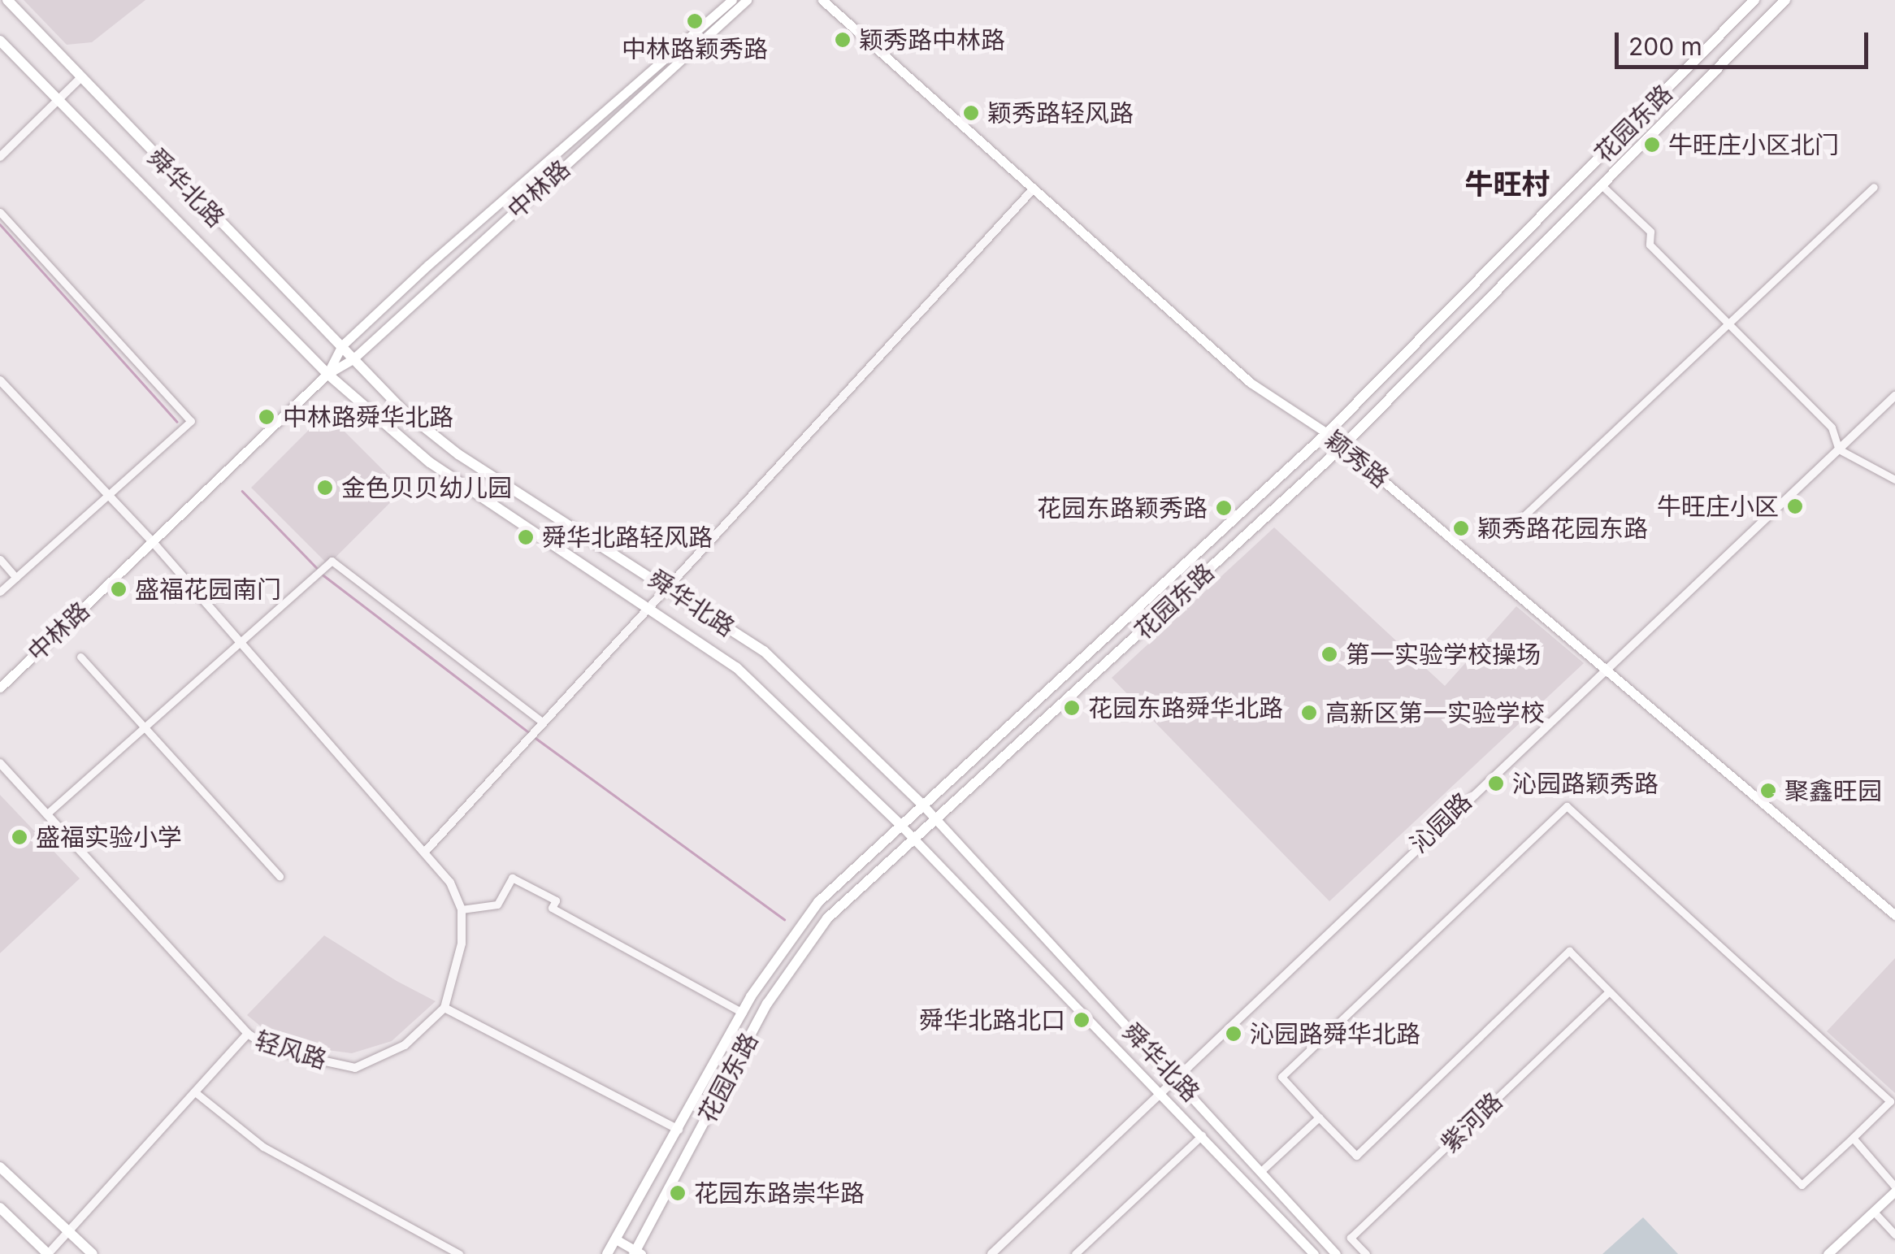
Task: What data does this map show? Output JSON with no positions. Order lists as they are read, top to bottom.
{
  "streets": {
    "main road": [
      "花园东路",
      "舜华北路",
      "中林路",
      "颖秀路"
    ],
    "street": ["沁园路", "轻风路", "紫河路"]
  },
  "crossings": [
    ["花园东路", "舜华北路"],
    ["花园东路", "颖秀路"],
    ["舜华北路", "中林路"],
    ["舜华北路", "沁园路"],
    ["颖秀路", "沁园路"]
  ],
  "districts": ["牛旺村"],
  "places": [
    "中林路颖秀路",
    "颖秀路中林路",
    "颖秀路轻风路",
    "牛旺庄小区北门",
    "中林路舜华北路",
    "金色贝贝幼儿园",
    "牛旺庄小区",
    "花园东路颖秀路",
    "颖秀路花园东路",
    "舜华北路轻风路",
    "盛福花园南门",
    "第一实验学校操场",
    "花园东路舜华北路",
    "高新区第一实验学校",
    "沁园路颖秀路",
    "聚鑫旺园",
    "盛福实验小学",
    "舜华北路北口",
    "沁园路舜华北路",
    "花园东路崇华路"
  ],
  "scale_bar": "200 m"
}
